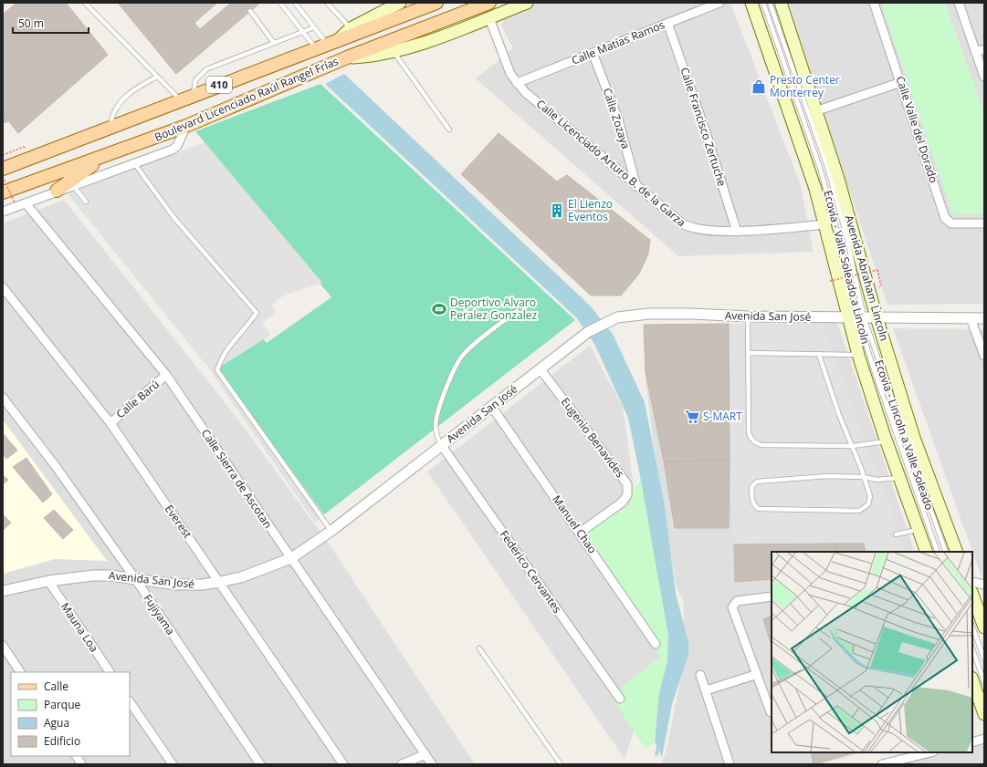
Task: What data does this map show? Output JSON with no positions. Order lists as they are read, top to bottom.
{
  "streets": {
    "main road": ["410", "Boulevard Licenciado Raúl Rangel Frías", "Avenida Abraham Lincoln"],
    "street": [
      "Calle Matías Ramos",
      "Calle Zozaya",
      "Calle Francisco Zertuche",
      "Calle Valle del Dorado",
      "Calle Licenciado Arturo B. de la Garza",
      "Avenida San José",
      "Calle Barú",
      "Eugenio Benavides",
      "Calle Sierra de Ascotan",
      "Everest",
      "Manuel Chao",
      "Federico Cervantes",
      "Fujiyama",
      "Mauna Loa"
    ],
    "lane": ["Ecovía - Valle Soleado a Lincoln", "Ecovía - Lincoln a Valle Soleado"]
  },
  "crossings": [
    ["Calle Matías Ramos", "Calle Zozaya"],
    ["Calle Matías Ramos", "Calle Francisco Zertuche"],
    ["Calle Matías Ramos", "Calle Licenciado Arturo B. de la Garza"],
    ["Calle Zozaya", "Calle Licenciado Arturo B. de la Garza"],
    ["Calle Francisco Zertuche", "Calle Licenciado Arturo B. de la Garza"],
    ["Ecovía - Valle Soleado a Lincoln", "Avenida San José"],
    ["Ecovía - Valle Soleado a Lincoln", "Ecovía - Lincoln a Valle Soleado"],
    ["Avenida Abraham Lincoln", "Avenida San José"],
    ["Avenida San José", "Ecovía - Lincoln a Valle Soleado"],
    ["Avenida San José", "Eugenio Benavides"],
    ["Avenida San José", "Calle Sierra de Ascotan"],
    ["Avenida San José", "Everest"],
    ["Avenida San José", "Manuel Chao"],
    ["Avenida San José", "Federico Cervantes"],
    ["Avenida San José", "Fujiyama"],
    ["Avenida San José", "Mauna Loa"],
    ["Calle Barú", "Calle Sierra de Ascotan"],
    ["Calle Barú", "Everest"],
    ["Eugenio Benavides", "Manuel Chao"]
  ],
  "places": {
    "shop": ["Presto Center Monterrey"],
    "building": ["El Lienzo Eventos"],
    "sports": ["Deportivo Alvaro Peralez Gonzalez"],
    "supermarket": ["S-MART"]
  },
  "legend": [
    "Calle",
    "Parque",
    "Agua",
    "Edificio"
  ],
  "scale_bar": "50 m"
}
